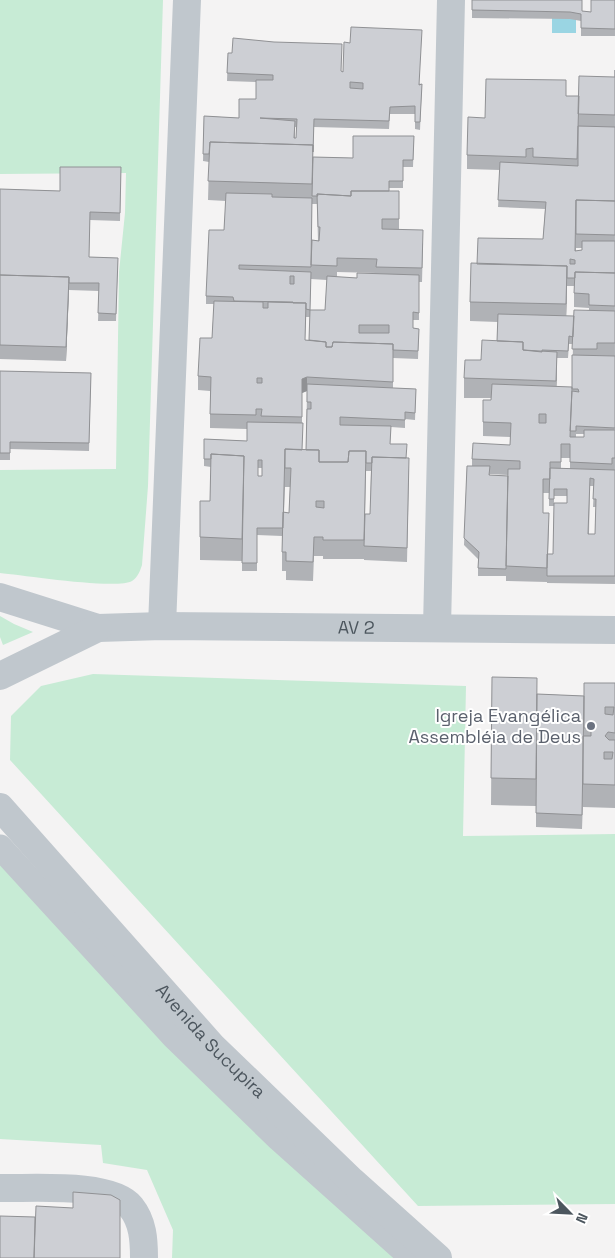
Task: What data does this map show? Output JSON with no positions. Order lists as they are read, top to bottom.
{
  "streets": {
    "street": ["AV 2", "Avenida Sucupira"]
  },
  "places": ["Igreja Evangélica Assembléia de Deus"],
  "north": "bottom right"
}
